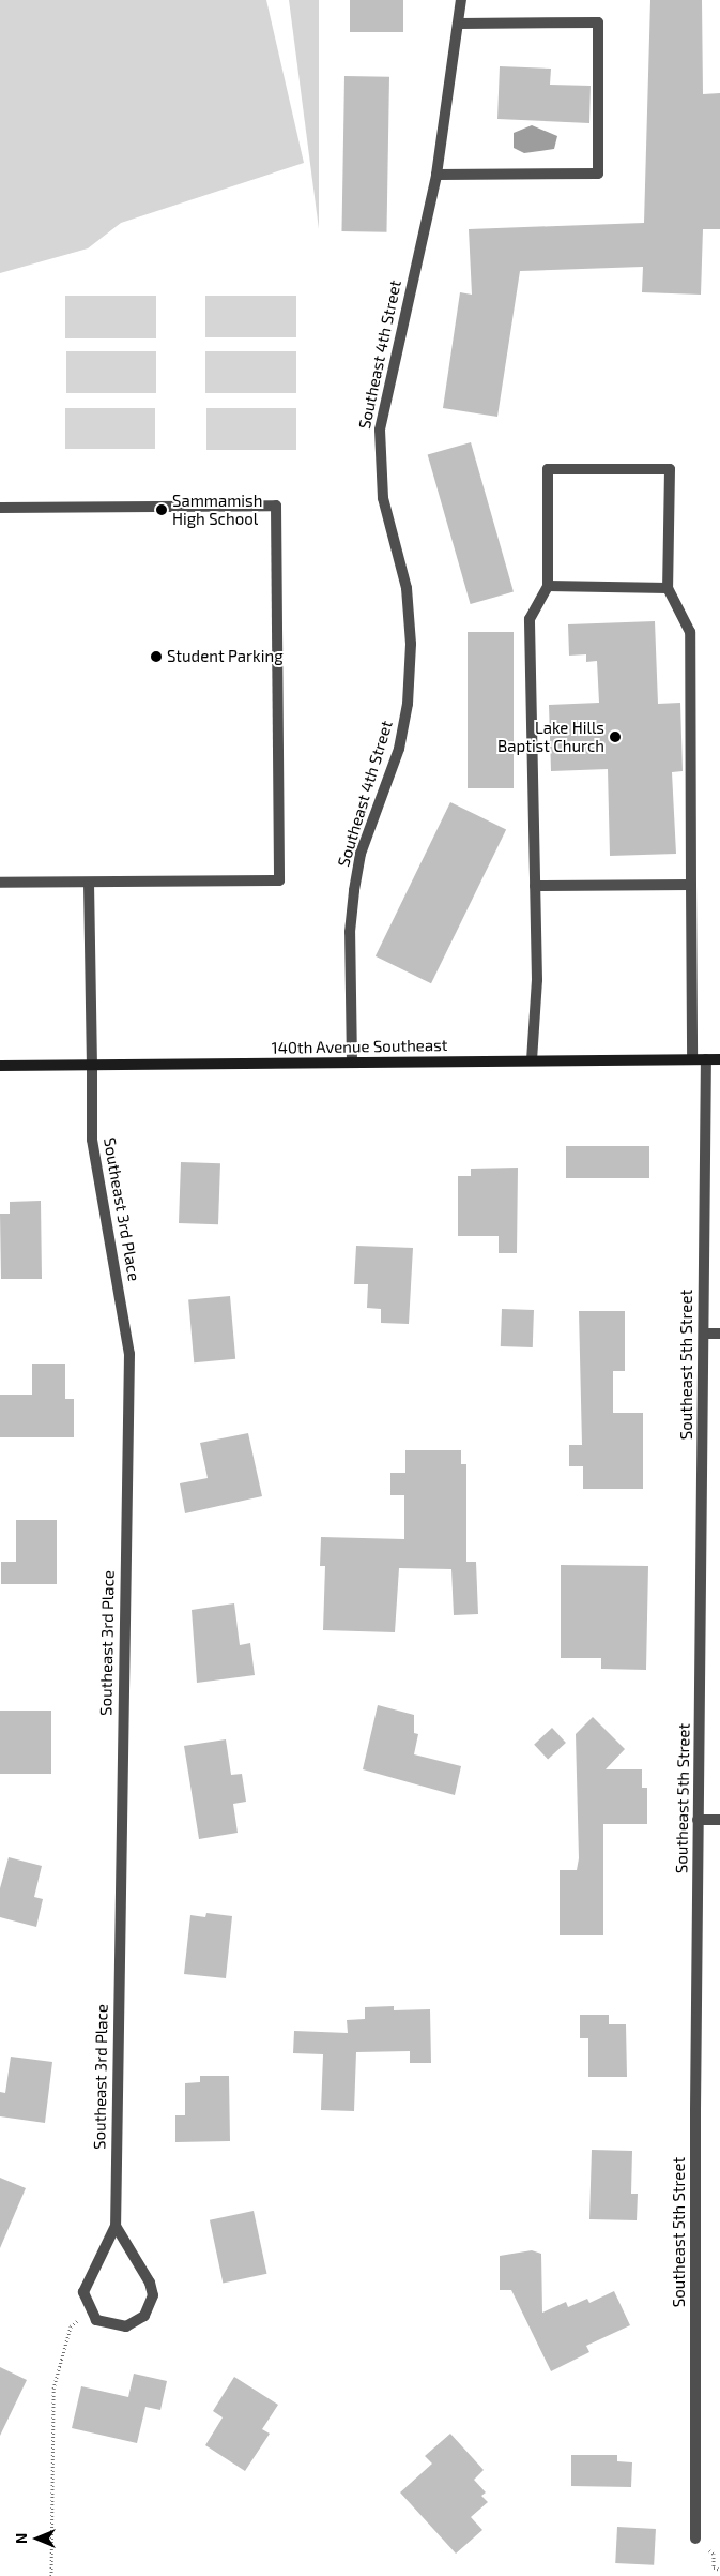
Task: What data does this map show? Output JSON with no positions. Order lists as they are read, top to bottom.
{
  "streets": {
    "street": [
      "Southeast 4th Street",
      "140th Avenue Southeast",
      "Southeast 3rd Place",
      "Southeast 5th Street"
    ]
  },
  "crossings": [
    ["Southeast 4th Street", "140th Avenue Southeast"],
    ["140th Avenue Southeast", "Southeast 3rd Place"],
    ["140th Avenue Southeast", "Southeast 5th Street"]
  ],
  "places": ["Sammamish High School", "Student Parking", "Lake Hills Baptist Church"],
  "north": "left"
}
